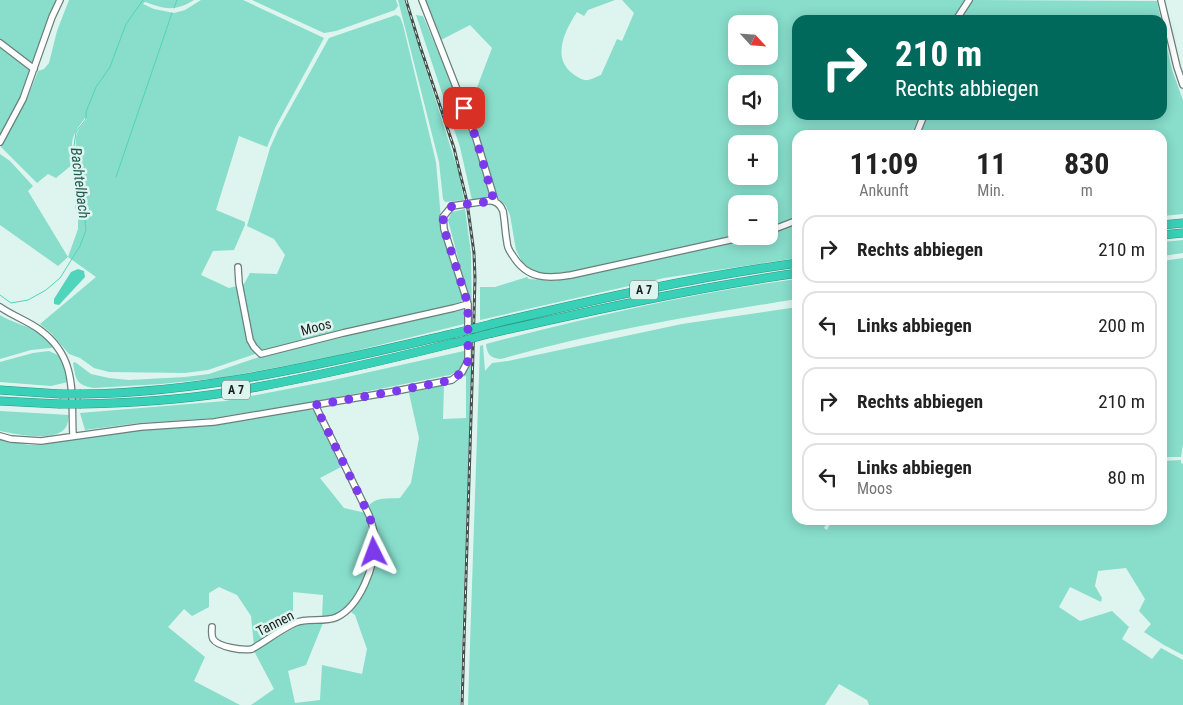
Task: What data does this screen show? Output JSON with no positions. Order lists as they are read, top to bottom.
{
  "streets": {
    "highway": ["A 7"],
    "street": ["Moos", "Tannen"]
  },
  "water": ["Bachtelbach"],
  "north": "bottom right",
  "page": {
    "map_buttons": ["+", "−"],
    "turn": ["210 m", "Rechts abbiegen"],
    "eta": [
      "11:09",
      "Ankunft",
      "11",
      "Min.",
      "830",
      "m"
    ],
    "list": [
      {
        "name": "Rechts abbiegen",
        "value": "210 m"
      },
      {
        "name": "Links abbiegen",
        "value": "200 m"
      },
      {
        "name": "Rechts abbiegen",
        "value": "210 m"
      },
      {
        "name": "Links abbiegen",
        "note": "Moos",
        "value": "80 m"
      }
    ]
  }
}
